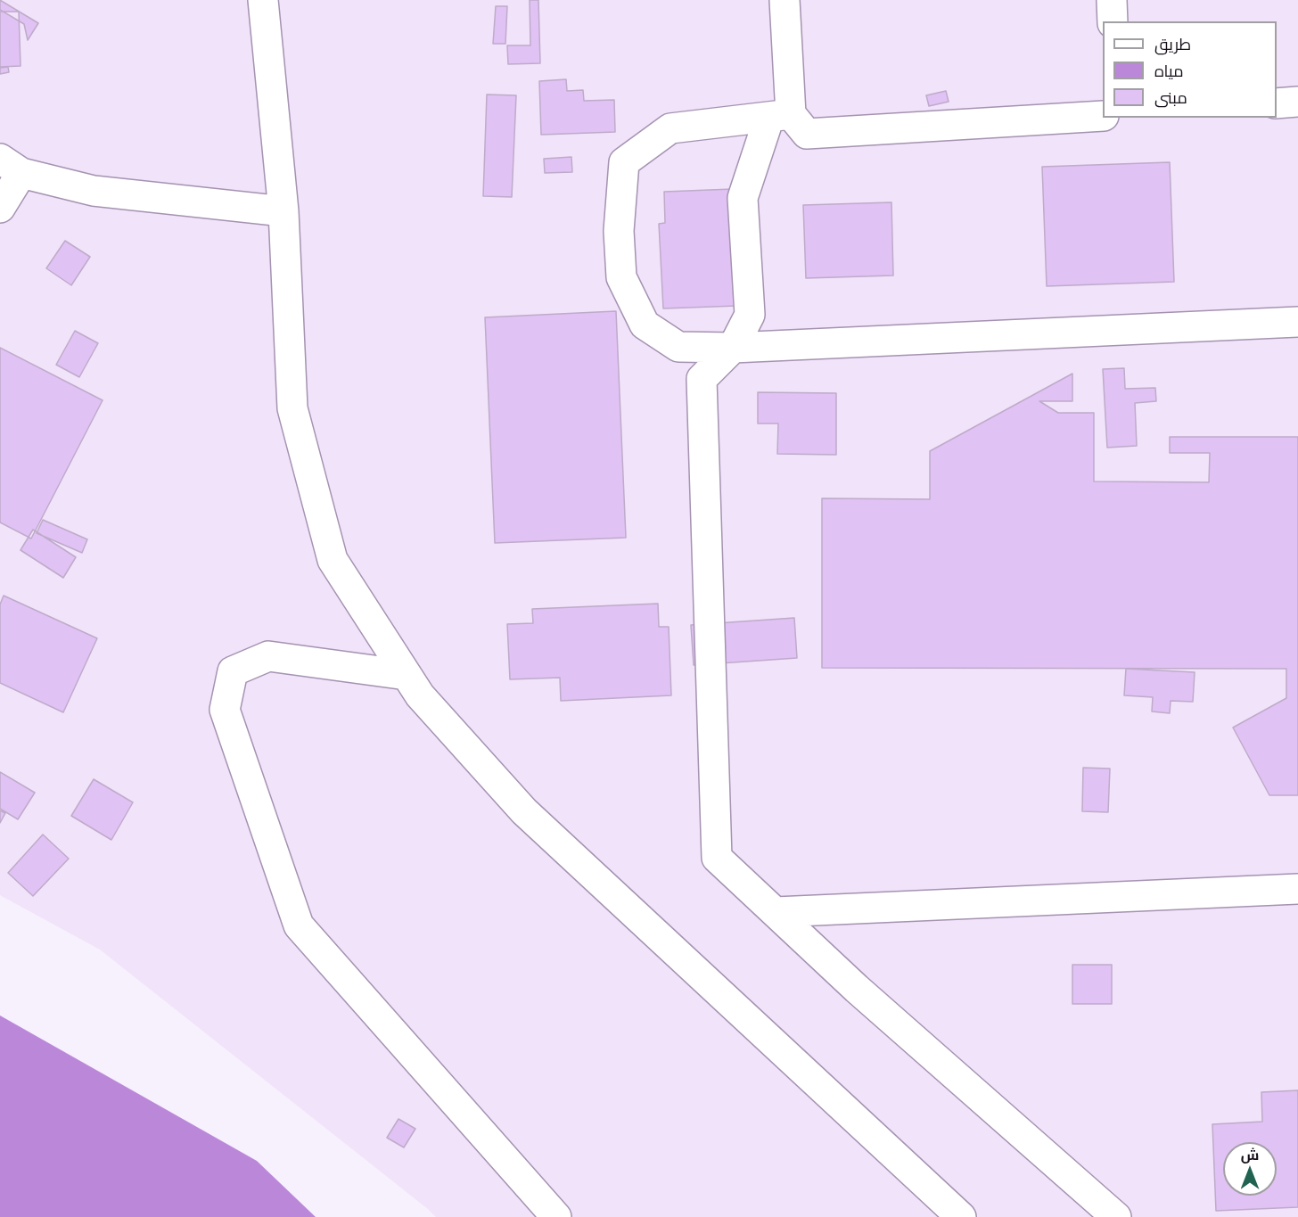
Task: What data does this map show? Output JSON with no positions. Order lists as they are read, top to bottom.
{
  "legend": ["طريق", "مياه", "مبنى"],
  "north": "top"
}
